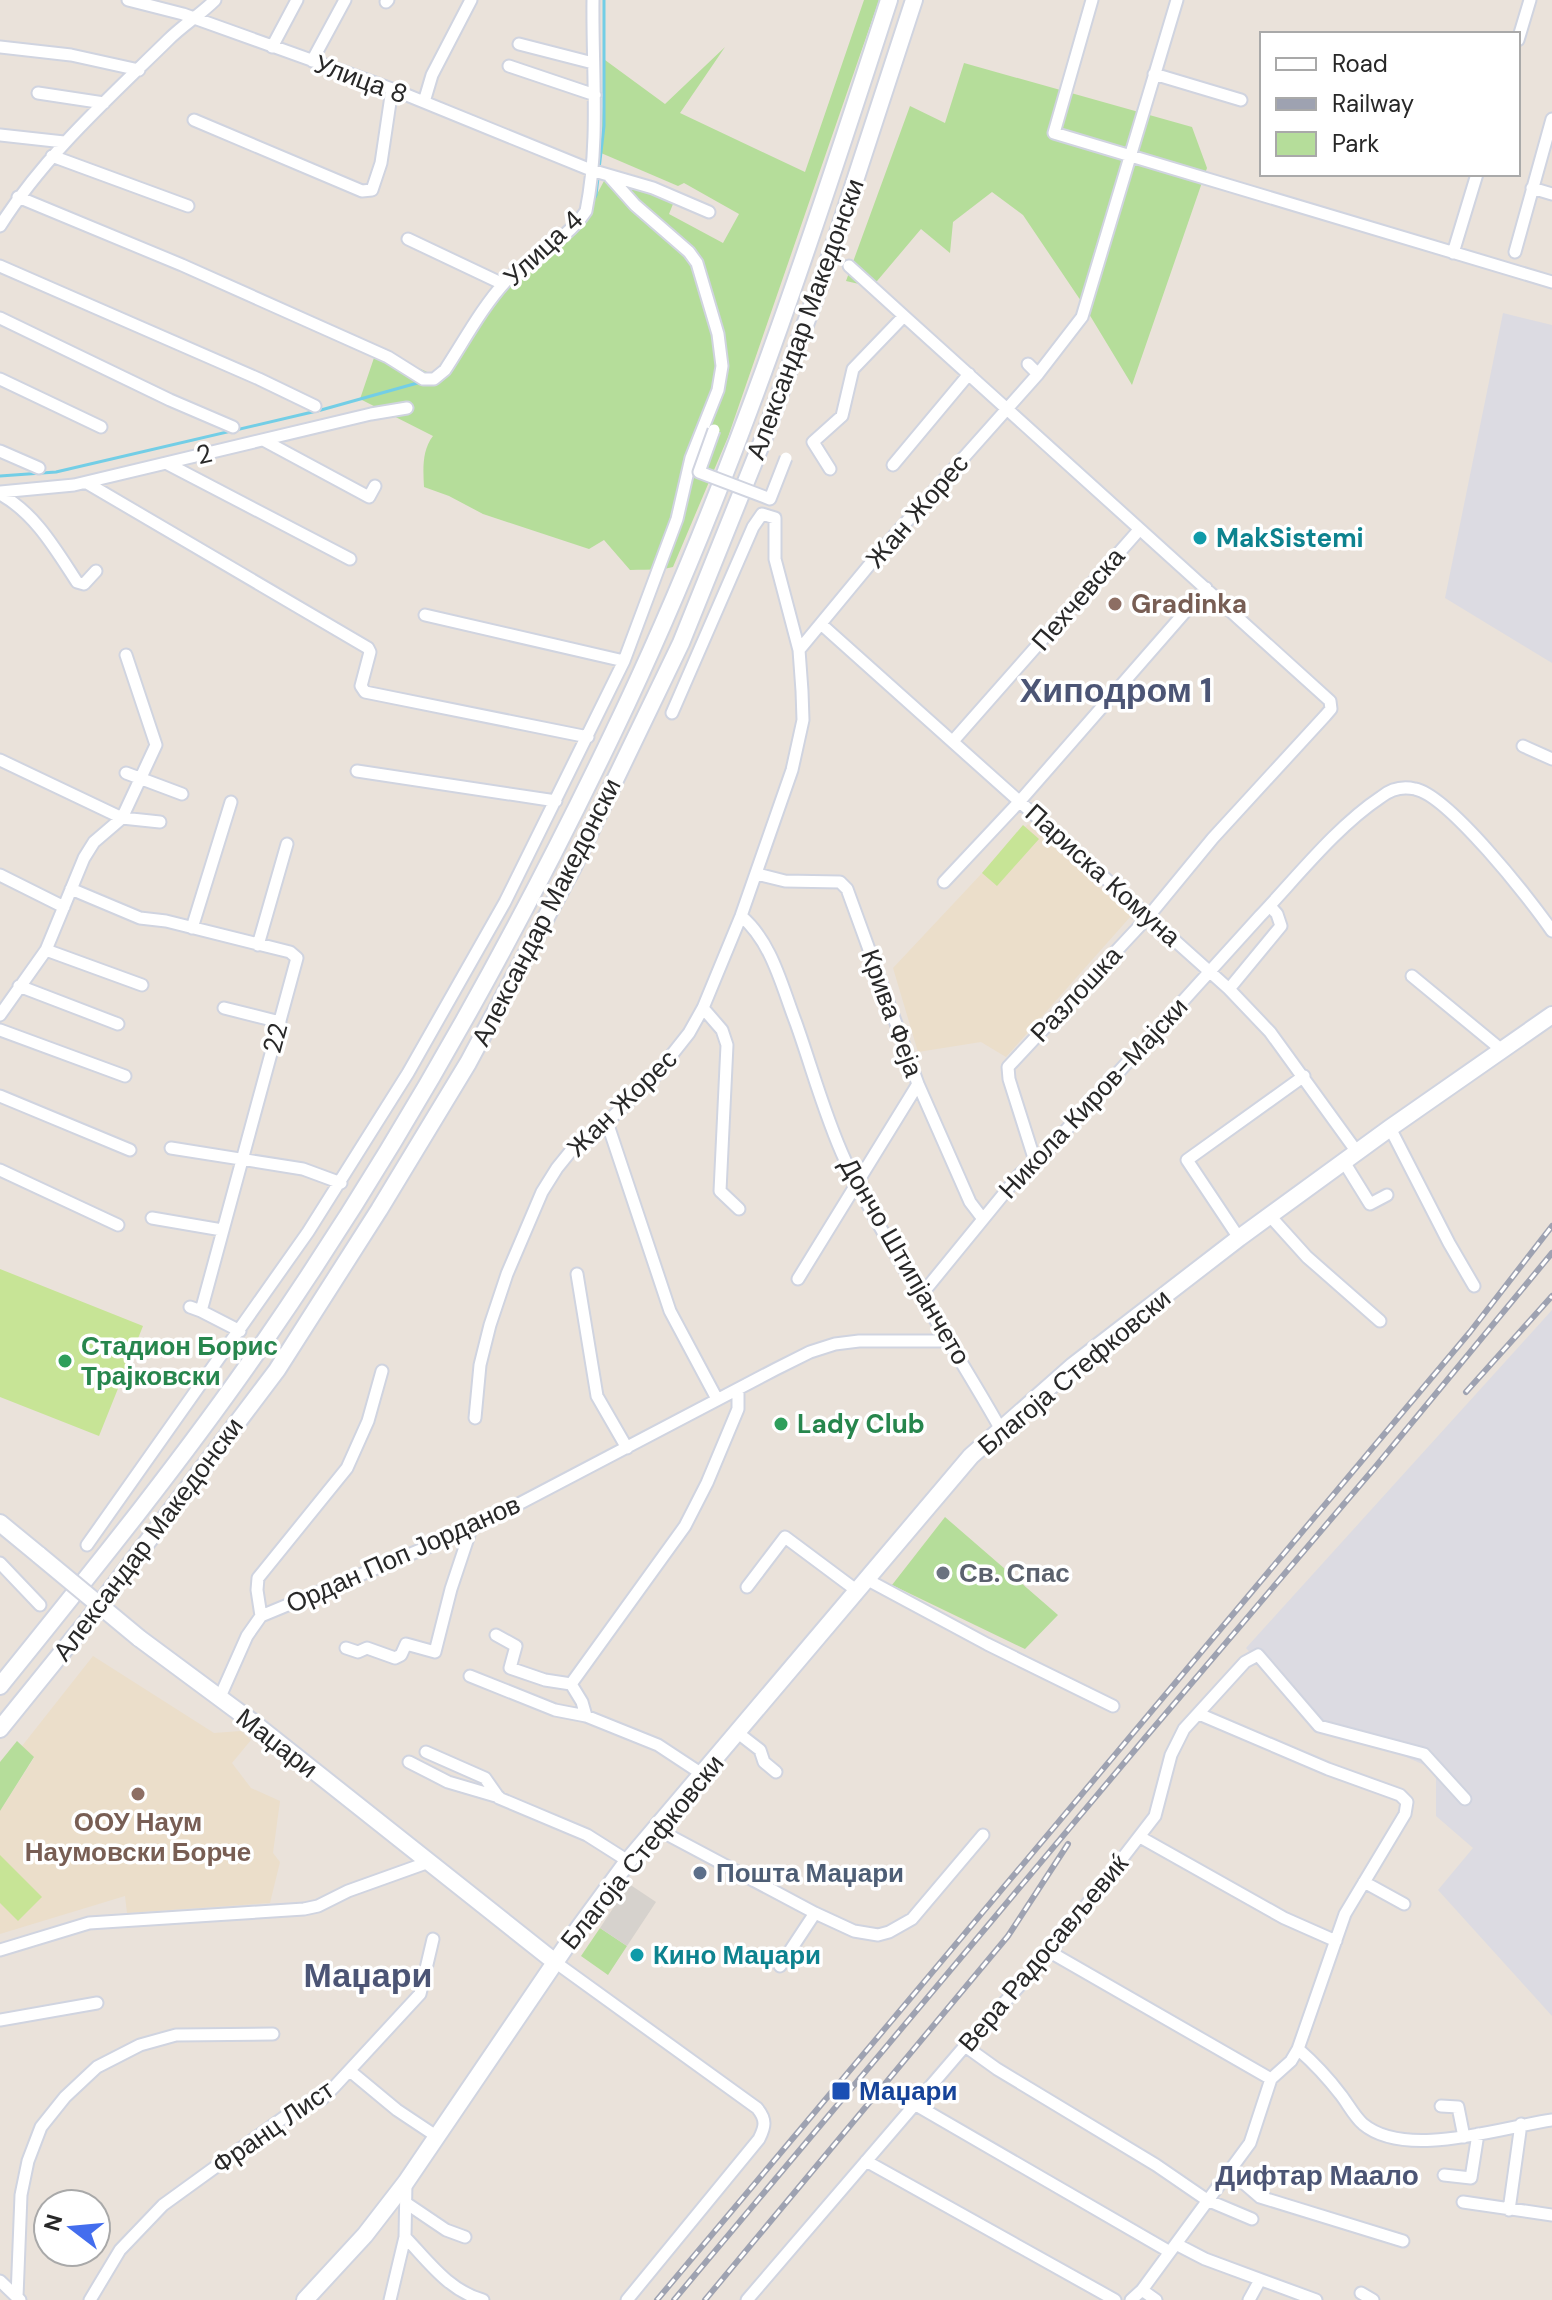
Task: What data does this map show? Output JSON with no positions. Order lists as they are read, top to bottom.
{
  "streets": {
    "street": [
      "Улица 8",
      "Улица 4",
      "Александар Македонски",
      "2",
      "Жан Жорес",
      "Пехчевска",
      "Париска Комуна",
      "Разлошка",
      "Крива Феја",
      "22",
      "Никола Киров-Мајски",
      "Дончо Штипјанчето",
      "Благоја Стефковски",
      "Ордан Поп Јорданов",
      "Маџари",
      "Вера Радосављевиќ",
      "Франц Лист"
    ]
  },
  "crossings": [
    ["Улица 8", "Улица 4"],
    ["Жан Жорес", "Пехчевска"],
    ["Жан Жорес", "Париска Комуна"],
    ["Жан Жорес", "Крива Феја"],
    ["Жан Жорес", "Дончо Штипјанчето"],
    ["Пехчевска", "Париска Комуна"],
    ["Пехчевска", "Разлошка"],
    ["Париска Комуна", "Разлошка"],
    ["Париска Комуна", "Никола Киров-Мајски"],
    ["Париска Комуна", "Благоја Стефковски"],
    ["Разлошка", "Никола Киров-Мајски"],
    ["Крива Феја", "Никола Киров-Мајски"],
    ["Никола Киров-Мајски", "Дончо Штипјанчето"],
    ["Дончо Штипјанчето", "Благоја Стефковски"],
    ["Дончо Штипјанчето", "Ордан Поп Јорданов"],
    ["Благоја Стефковски", "Маџари"],
    ["Ордан Поп Јорданов", "Маџари"]
  ],
  "districts": ["Хиподром 1", "Маџари", "Дифтар Маало"],
  "places": {
    "other": [
      "MakSistemi",
      "Gradinka",
      "Стадион Борис Трајковски",
      "Lady Club",
      "Св. Спас",
      "ООУ Наум Наумовски Борче",
      "Пошта Маџари",
      "Кино Маџари"
    ],
    "transit": ["Маџари"]
  },
  "legend": ["Road", "Railway", "Park"],
  "north": "left"
}
